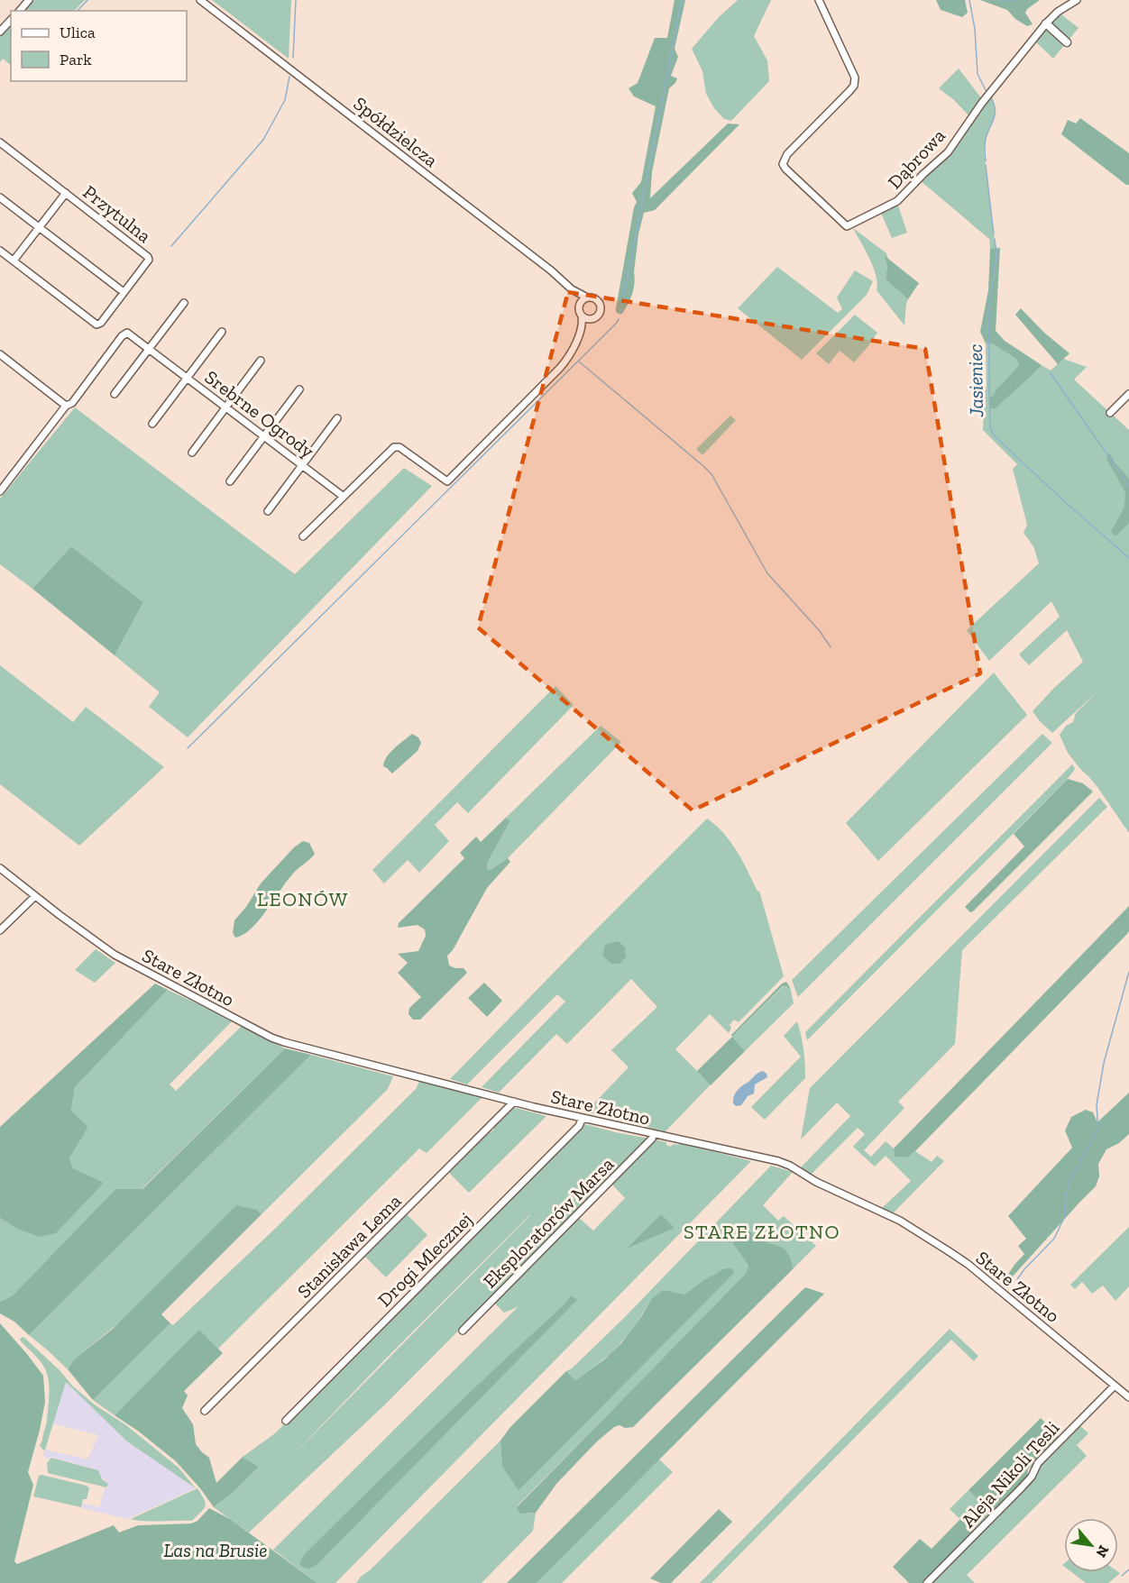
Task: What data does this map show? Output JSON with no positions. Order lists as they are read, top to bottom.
{
  "streets": {
    "street": [
      "Spółdzielcza",
      "Dąbrowa",
      "Przytulna",
      "Srebrne Ogrody",
      "Stare Złotno",
      "Eksploratorów Marsa",
      "Stanisława Lema",
      "Drogi Mlecznej",
      "Aleja Nikoli Tesli"
    ]
  },
  "crossings": [
    ["Stare Złotno", "Eksploratorów Marsa"],
    ["Stare Złotno", "Stanisława Lema"],
    ["Stare Złotno", "Drogi Mlecznej"],
    ["Stare Złotno", "Aleja Nikoli Tesli"]
  ],
  "districts": ["LEONÓW", "STARE ZŁOTNO"],
  "water": ["Jasieniec"],
  "parks": ["Las na Brusie"],
  "legend": ["Ulica", "Park"],
  "north": "bottom right"
}
